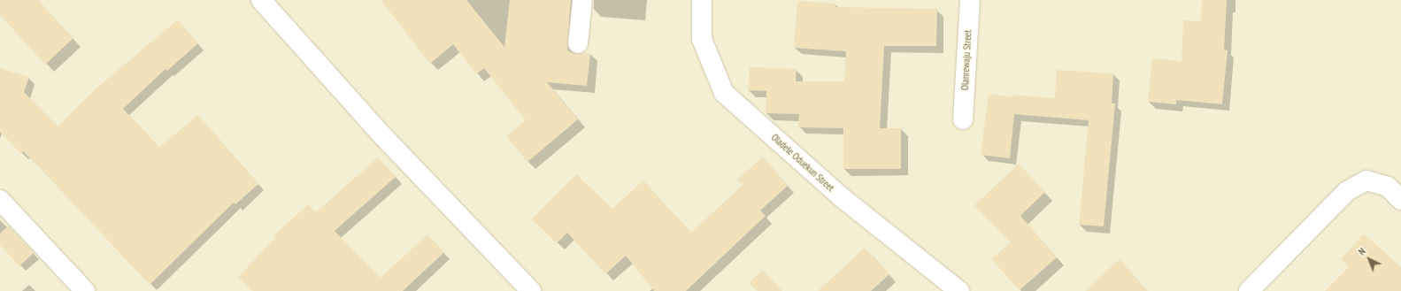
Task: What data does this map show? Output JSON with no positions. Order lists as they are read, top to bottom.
{
  "streets": {
    "street": ["Olanrewaju Street", "Oladele Oduekun Street"]
  },
  "north": "top left"
}
